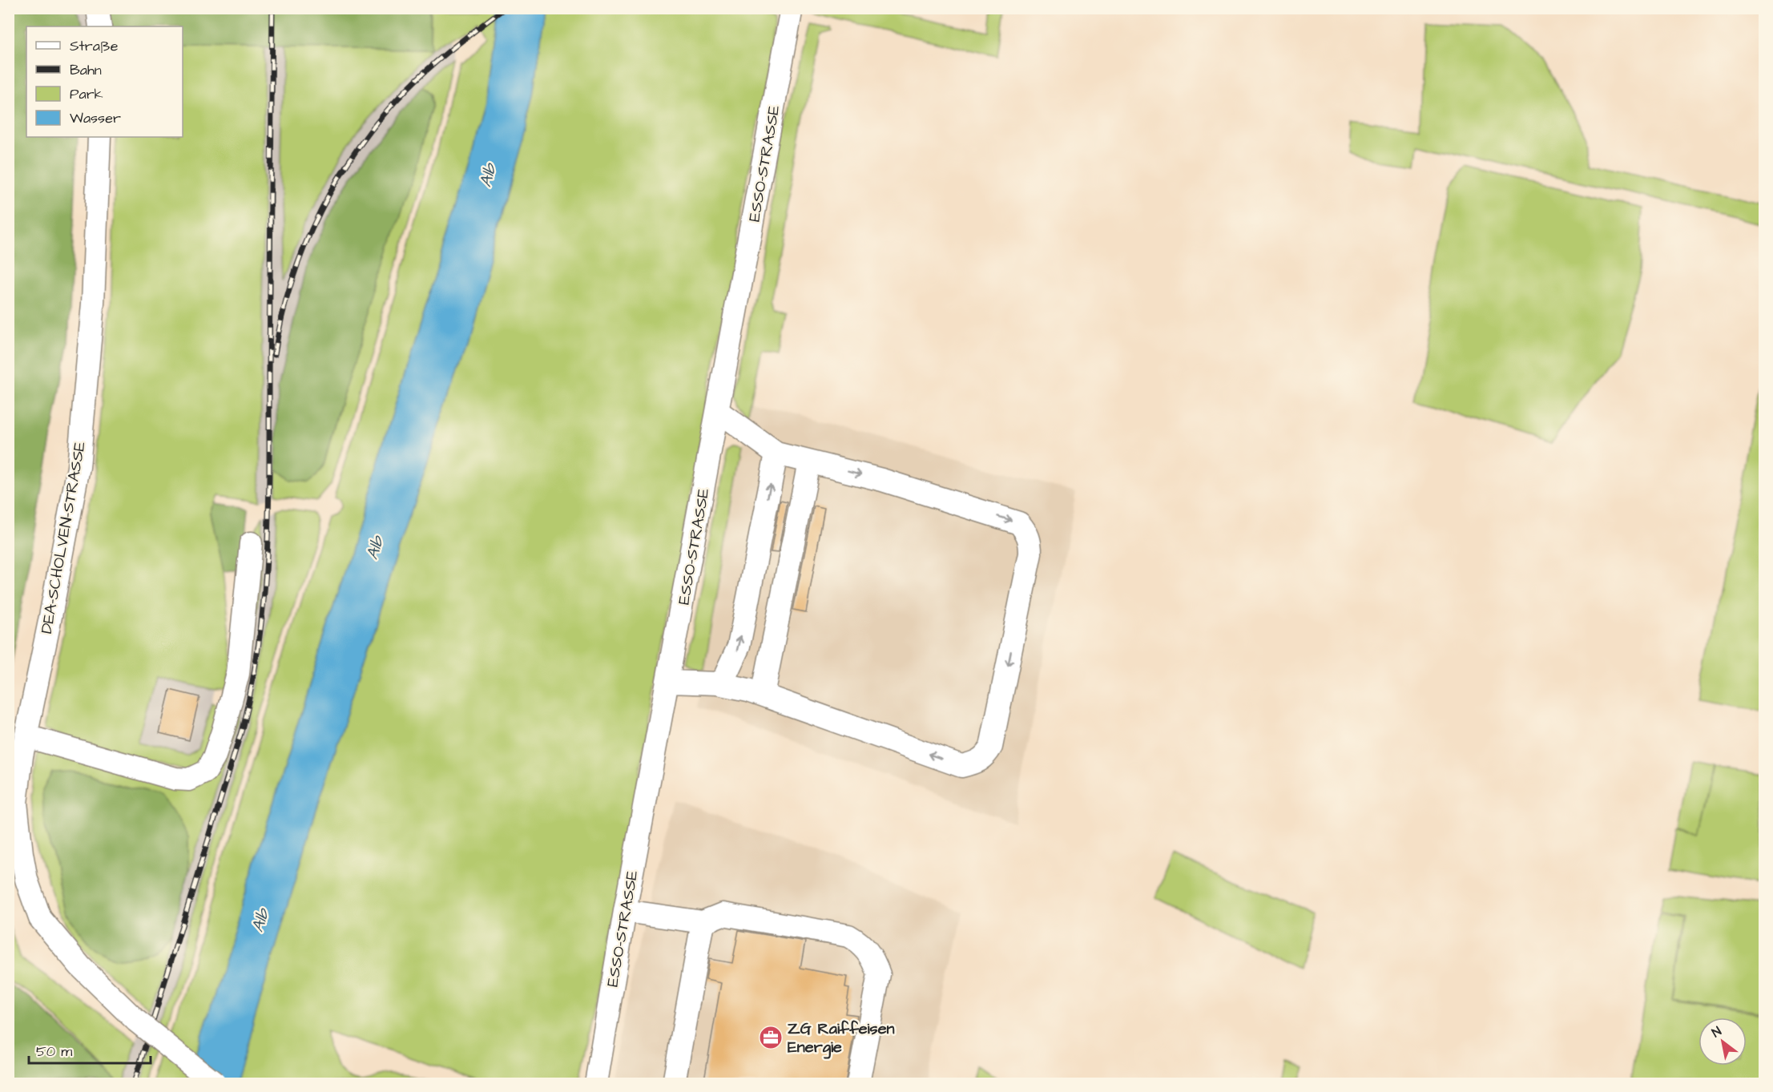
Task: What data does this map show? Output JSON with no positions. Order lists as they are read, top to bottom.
{
  "streets": {
    "street": ["ESSO-STRASSE", "DEA-SCHOLVEN-STRASSE"]
  },
  "water": ["Alb"],
  "places": {
    "office": ["ZG Raiffeisen Energie"]
  },
  "legend": [
    "Straße",
    "Bahn",
    "Park",
    "Wasser"
  ],
  "scale_bar": "50 m",
  "north": "top left"
}
